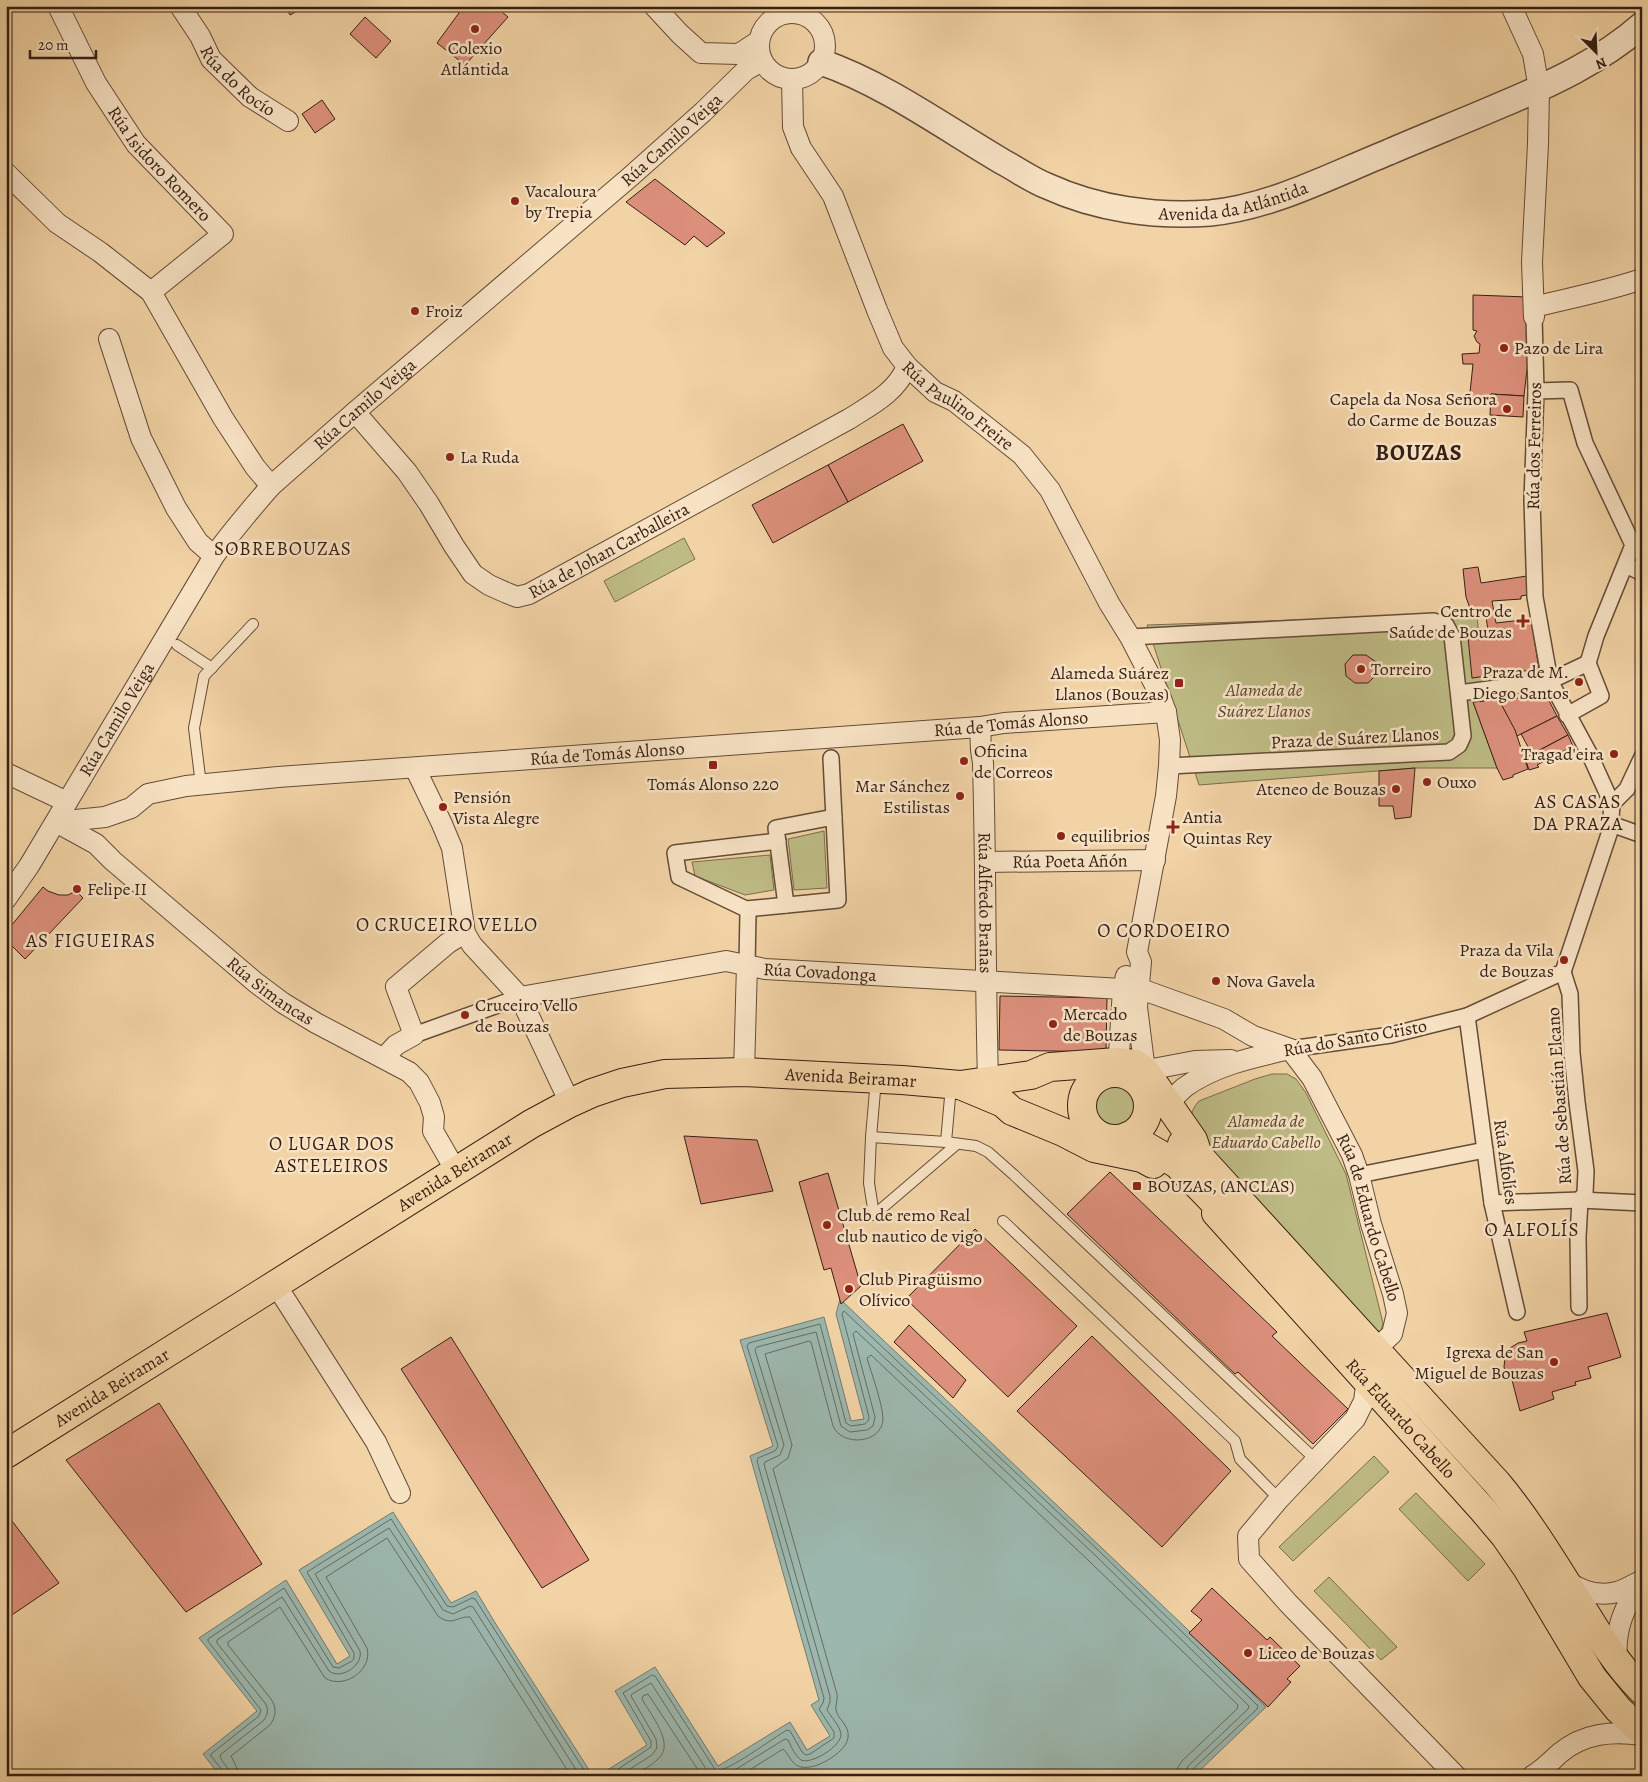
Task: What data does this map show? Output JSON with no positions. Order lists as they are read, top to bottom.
{
  "streets": {
    "main road": ["Avenida Beiramar", "Rúa Eduardo Cabello"],
    "street": [
      "Rúa do Rocío",
      "Rúa Camilo Veiga",
      "Rúa Isidoro Romero",
      "Avenida da Atlántida",
      "Rúa Paulino Freire",
      "Rúa dos Ferreiros",
      "Rúa de Johan Carballeira",
      "Rúa de Tomás Alonso",
      "Praza de Suárez Llanos",
      "Rúa Poeta Añón",
      "Rúa Alfredo Brañas",
      "Rúa Covadonga",
      "Rúa Simancas",
      "Rúa do Santo Cristo",
      "Rúa de Sebastián Elcano",
      "Rúa Alfolíes",
      "Rúa de Eduardo Cabello"
    ]
  },
  "crossings": [
    ["Rúa Camilo Veiga", "Avenida da Atlántida"],
    ["Rúa Camilo Veiga", "Rúa Paulino Freire"],
    ["Rúa Camilo Veiga", "Rúa de Johan Carballeira"],
    ["Rúa Camilo Veiga", "Rúa de Tomás Alonso"],
    ["Rúa Camilo Veiga", "Rúa Simancas"],
    ["Avenida da Atlántida", "Rúa Paulino Freire"],
    ["Avenida da Atlántida", "Rúa dos Ferreiros"],
    ["Rúa Paulino Freire", "Rúa de Johan Carballeira"],
    ["Rúa Paulino Freire", "Rúa de Tomás Alonso"],
    ["Rúa Paulino Freire", "Praza de Suárez Llanos"],
    ["Rúa Paulino Freire", "Rúa Poeta Añón"],
    ["Rúa Paulino Freire", "Rúa Covadonga"],
    ["Rúa de Tomás Alonso", "Rúa Alfredo Brañas"],
    ["Rúa de Tomás Alonso", "Rúa Simancas"],
    ["Rúa Poeta Añón", "Rúa Alfredo Brañas"],
    ["Rúa Alfredo Brañas", "Rúa Covadonga"],
    ["Rúa Alfredo Brañas", "Avenida Beiramar"],
    ["Rúa Simancas", "Avenida Beiramar"],
    ["Rúa do Santo Cristo", "Avenida Beiramar"],
    ["Rúa do Santo Cristo", "Rúa Alfolíes"],
    ["Rúa do Santo Cristo", "Rúa de Eduardo Cabello"],
    ["Rúa do Santo Cristo", "Rúa Eduardo Cabello"],
    ["Avenida Beiramar", "Rúa Eduardo Cabello"],
    ["Rúa de Eduardo Cabello", "Rúa Eduardo Cabello"]
  ],
  "districts": [
    "BOUZAS",
    "SOBREBOUZAS",
    "AS CASAS DA PRAZA",
    "O CRUCEIRO VELLO",
    "O CORDOEIRO",
    "AS FIGUEIRAS",
    "O LUGAR DOS ASTELEIROS",
    "O ALFOLÍS"
  ],
  "parks": ["Alameda de Suárez Llanos", "Alameda de Eduardo Cabello"],
  "places": {
    "other": [
      "Colexio Atlántida",
      "Vacaloura by Trepia",
      "Froiz",
      "Pazo de Lira",
      "Capela da Nosa Señora do Carme de Bouzas",
      "La Ruda",
      "Torreiro",
      "Praza de M. Diego Santos",
      "Tragad'eira",
      "Oficina de Correos",
      "Ouxo",
      "Ateneo de Bouzas",
      "Mar Sánchez Estilistas",
      "Pensión Vista Alegre",
      "equilibrios",
      "Felipe II",
      "Praza da Vila de Bouzas",
      "Nova Gavela",
      "Cruceiro Vello de Bouzas",
      "Mercado de Bouzas",
      "Club de remo Real club nautico de vigo",
      "Club Piragüismo Olívico",
      "Igrexa de San Miguel de Bouzas",
      "Liceo de Bouzas"
    ],
    "health": ["Centro de Saúde de Bouzas", "Antia Quintas Rey"],
    "transit": ["Alameda Suárez Llanos (Bouzas)", "Tomás Alonso 220", "BOUZAS, (ANCLAS)"]
  },
  "scale_bar": "20 m",
  "north": "bottom right"
}
